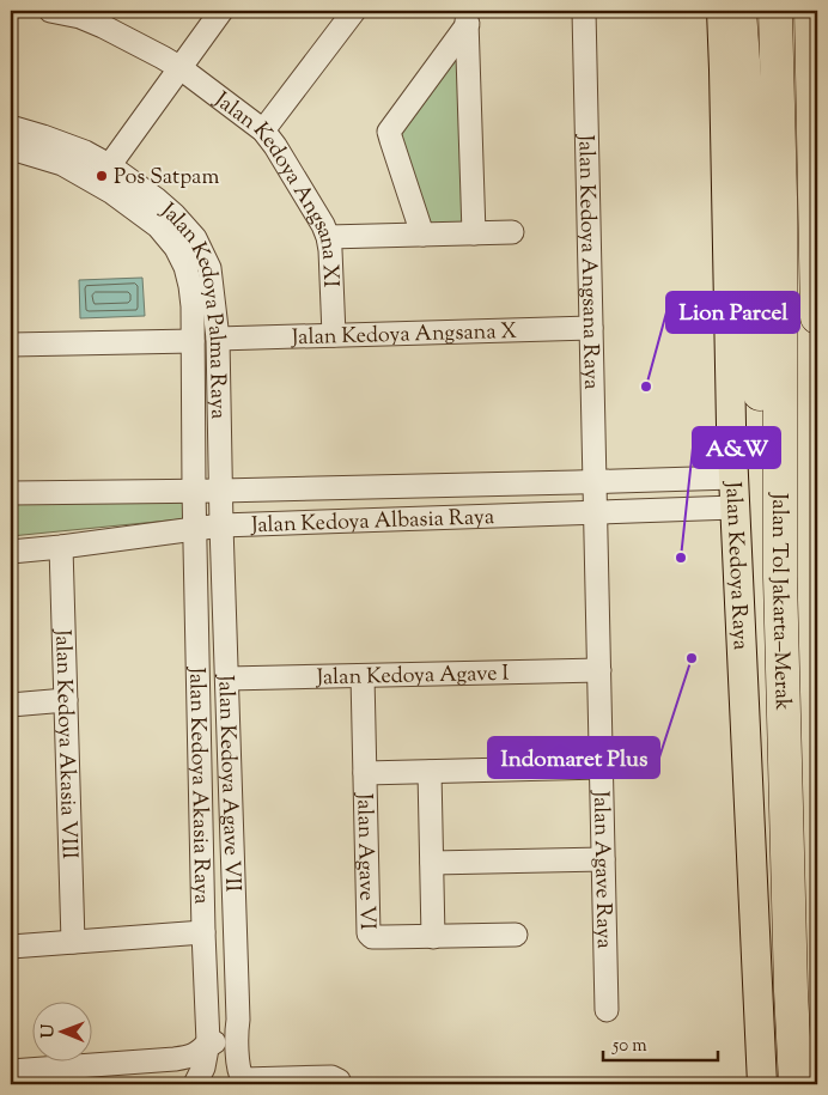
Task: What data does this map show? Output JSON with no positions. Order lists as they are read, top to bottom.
{
  "streets": {
    "highway": ["Jalan Tol Jakarta–Merak"],
    "main road": ["Jalan Kedoya Raya"],
    "street": [
      "Jalan Kedoya Angsana XI",
      "Jalan Kedoya Angsana Raya",
      "Jalan Kedoya Palma Raya",
      "Jalan Kedoya Angsana X",
      "Jalan Kedoya Albasia Raya",
      "Jalan Kedoya Agave I",
      "Jalan Kedoya Akasia VIII",
      "Jalan Kedoya Agave VII",
      "Jalan Kedoya Akasia Raya",
      "Jalan Agave VI",
      "Jalan Agave Raya"
    ]
  },
  "crossings": [
    ["Jalan Kedoya Angsana XI", "Jalan Kedoya Angsana X"],
    ["Jalan Kedoya Angsana Raya", "Jalan Kedoya Angsana X"],
    ["Jalan Kedoya Angsana Raya", "Jalan Kedoya Albasia Raya"],
    ["Jalan Kedoya Angsana Raya", "Jalan Agave Raya"],
    ["Jalan Kedoya Palma Raya", "Jalan Kedoya Angsana X"],
    ["Jalan Kedoya Palma Raya", "Jalan Kedoya Albasia Raya"],
    ["Jalan Kedoya Palma Raya", "Jalan Kedoya Agave VII"],
    ["Jalan Kedoya Palma Raya", "Jalan Kedoya Akasia Raya"],
    ["Jalan Kedoya Albasia Raya", "Jalan Kedoya Raya"],
    ["Jalan Kedoya Albasia Raya", "Jalan Kedoya Akasia VIII"],
    ["Jalan Kedoya Albasia Raya", "Jalan Kedoya Agave VII"],
    ["Jalan Kedoya Albasia Raya", "Jalan Kedoya Akasia Raya"],
    ["Jalan Kedoya Albasia Raya", "Jalan Agave Raya"],
    ["Jalan Kedoya Agave I", "Jalan Kedoya Agave VII"],
    ["Jalan Kedoya Agave I", "Jalan Agave VI"],
    ["Jalan Kedoya Agave I", "Jalan Agave Raya"]
  ],
  "places": [
    "Pos Satpam",
    "Lion Parcel",
    "A&W",
    "Indomaret Plus"
  ],
  "scale_bar": "50 m",
  "north": "left"
}
